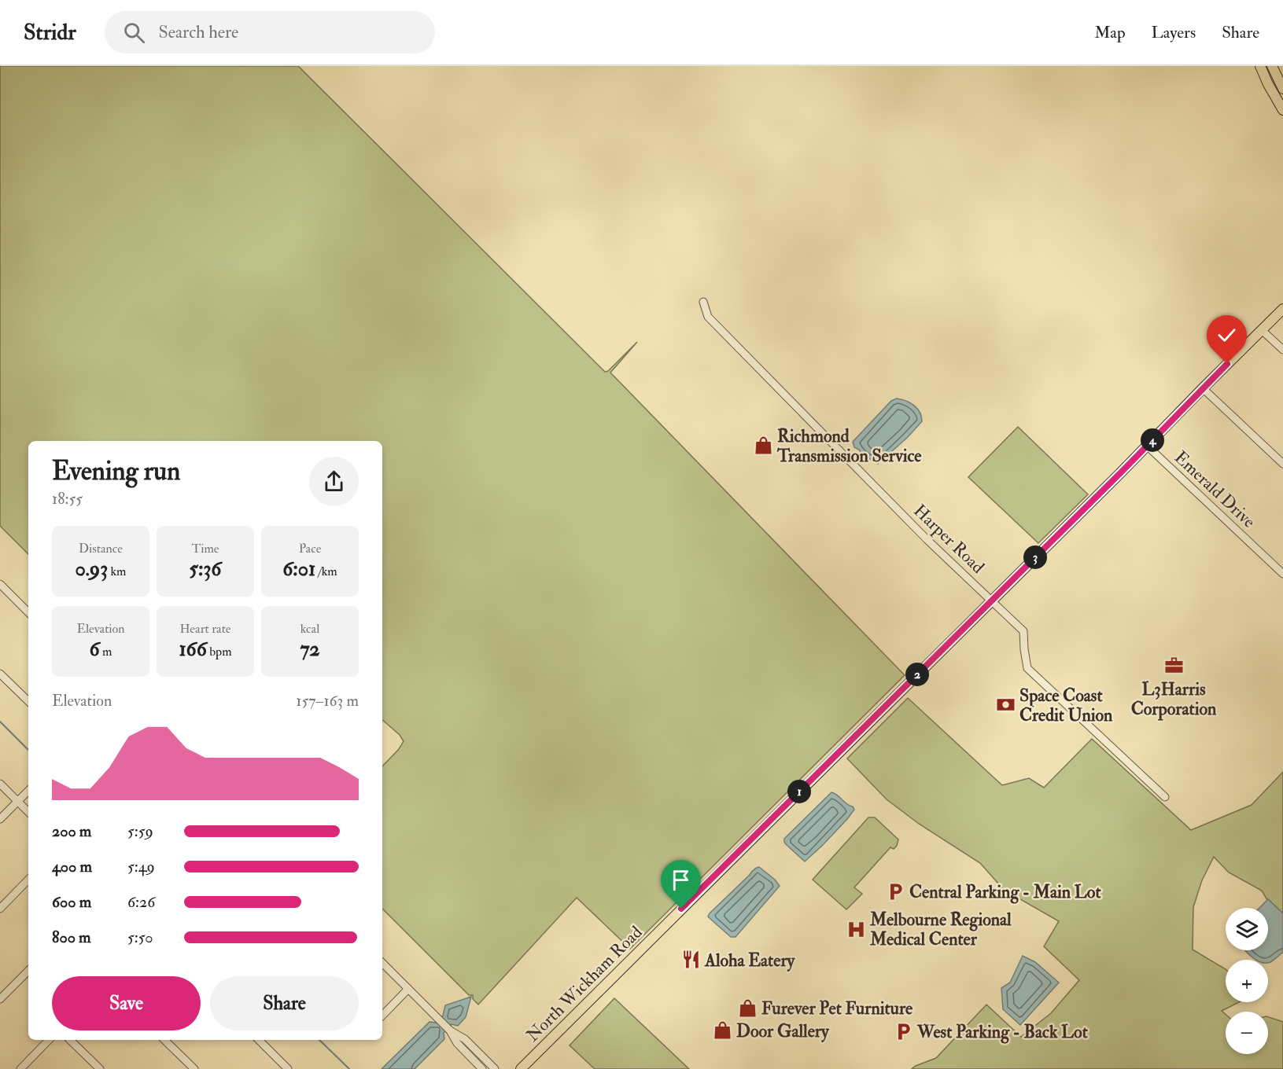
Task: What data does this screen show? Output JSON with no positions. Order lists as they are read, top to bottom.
{
  "streets": {
    "main road": ["North Wickham Road"],
    "street": ["Emerald Drive", "Harper Road"]
  },
  "crossings": [
    ["Emerald Drive", "North Wickham Road"],
    ["Harper Road", "North Wickham Road"]
  ],
  "places": {
    "shop": ["Richmond Transmission Service", "Furever Pet Furniture", "Door Gallery"],
    "office": ["L3Harris Corporation"],
    "bank": ["Space Coast Credit Union"],
    "parking": ["Central Parking - Main Lot", "West Parking - Back Lot"],
    "hospital": ["Melbourne Regional Medical Center"],
    "restaurant": ["Aloha Eatery"]
  },
  "page": {
    "header": "Stridr",
    "search": "Search here",
    "nav": ["Map", "Layers", "Share"],
    "pins": [
      "4",
      "3",
      "2",
      "1"
    ],
    "heading": ["Evening run", "18:55"],
    "stats": [
      ["Distance", "0.93 km"],
      ["Time", "5:36"],
      ["Pace", "6:01 /km"],
      ["Elevation", "6 m"],
      ["Heart rate", "166 bpm"],
      ["kcal", "72"]
    ],
    "chart": ["Elevation", "157–163 m"],
    "list": [
      {
        "name": "200 m",
        "note": "5:59"
      },
      {
        "name": "400 m",
        "note": "5:49"
      },
      {
        "name": "600 m",
        "note": "6:26"
      },
      {
        "name": "800 m",
        "note": "5:50"
      }
    ],
    "map_buttons": ["+", "−"],
    "buttons": ["Save", "Share"]
  }
}
